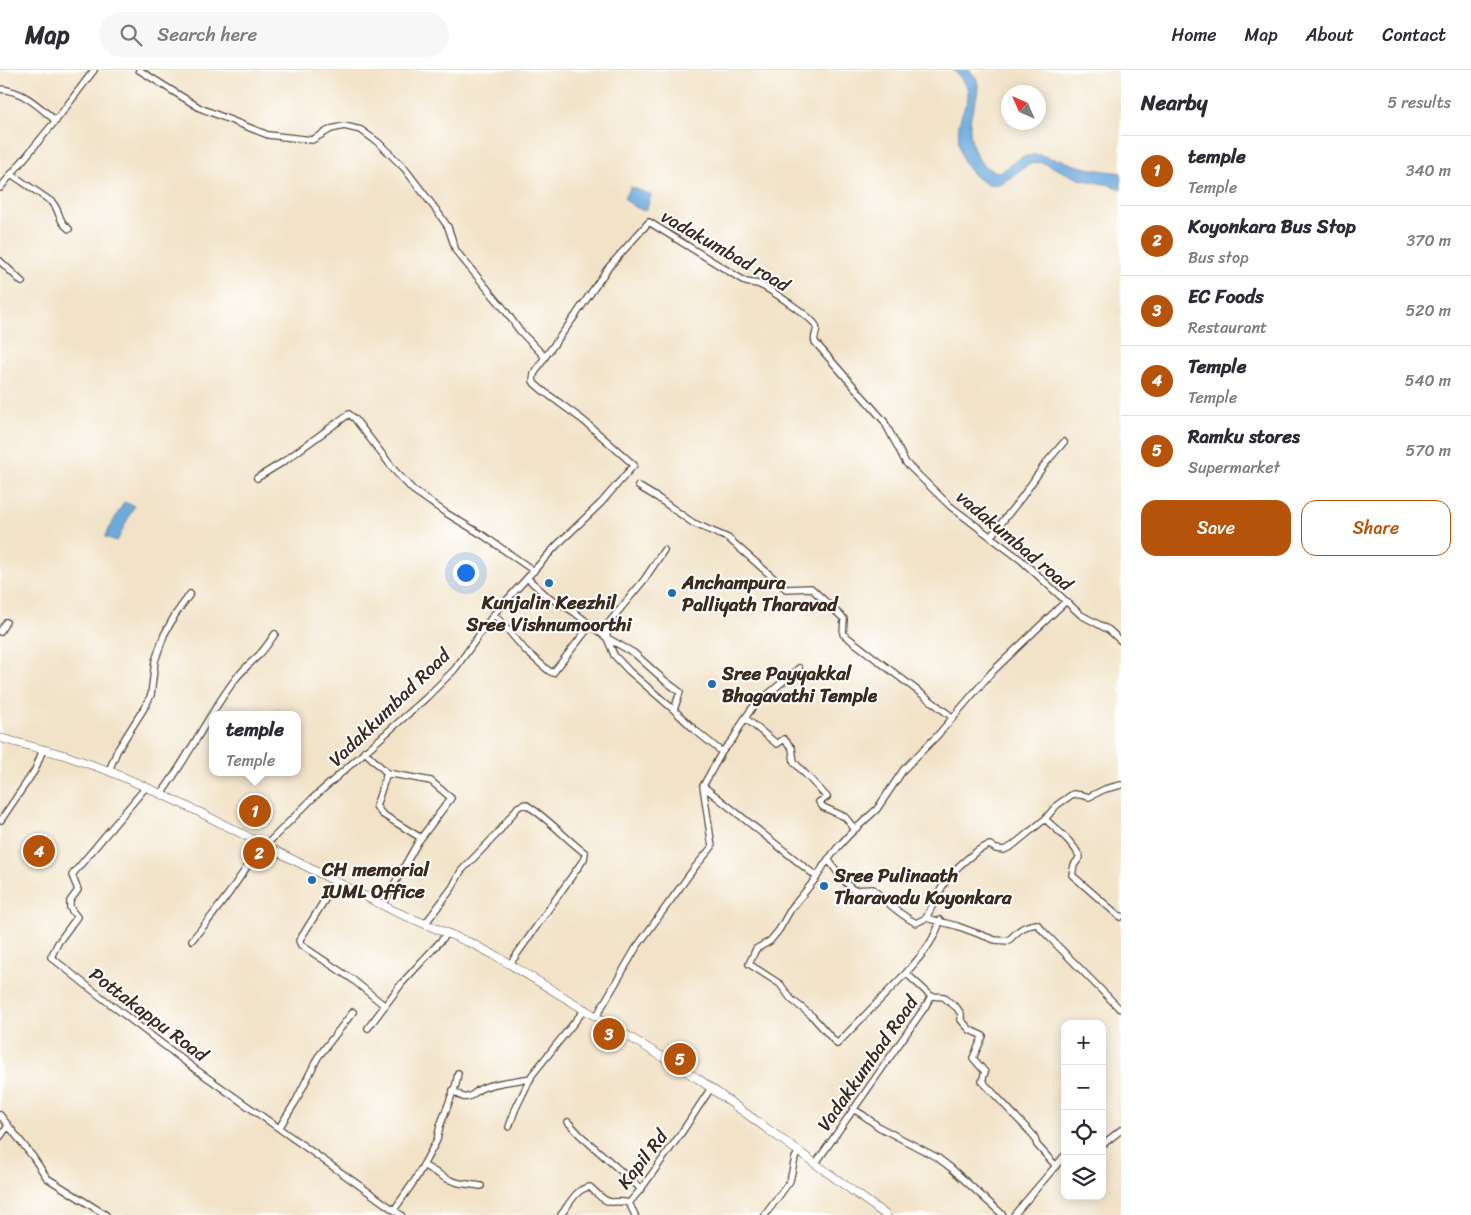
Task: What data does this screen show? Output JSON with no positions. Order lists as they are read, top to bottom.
{
  "streets": {
    "street": [
      "vadakumbad road",
      "Vadakkumbad Road",
      "Pottakappu Road",
      "Kapil Rd"
    ]
  },
  "crossings": [
    ["vadakumbad road", "Vadakkumbad Road"]
  ],
  "places": [
    "Kunjalin Keezhil Sree Vishnumoorthi",
    "Anchampura Palliyath Tharavad",
    "Sree Payyakkal Bhagavathi Temple",
    "CH memorial IUML Office",
    "Sree Pulinaath Tharavadu Koyonkara"
  ],
  "north": "top left",
  "page": {
    "header": "Map",
    "search": "Search here",
    "nav": [
      "Home",
      "Map",
      "About",
      "Contact"
    ],
    "heading": ["Nearby", "5 results"],
    "list": [
      {
        "mark": "1",
        "name": "temple",
        "note": "Temple",
        "value": "340 m"
      },
      {
        "mark": "2",
        "name": "Koyonkara Bus Stop",
        "note": "Bus stop",
        "value": "370 m"
      },
      {
        "mark": "3",
        "name": "EC Foods",
        "note": "Restaurant",
        "value": "520 m"
      },
      {
        "mark": "4",
        "name": "Temple",
        "note": "Temple",
        "value": "540 m"
      },
      {
        "mark": "5",
        "name": "Ramku stores",
        "note": "Supermarket",
        "value": "570 m"
      }
    ],
    "buttons": ["Save", "Share"],
    "popup": ["temple", "Temple"],
    "pins": [
      "1",
      "4",
      "2",
      "3",
      "5"
    ],
    "map_buttons": ["+", "−"]
  }
}
